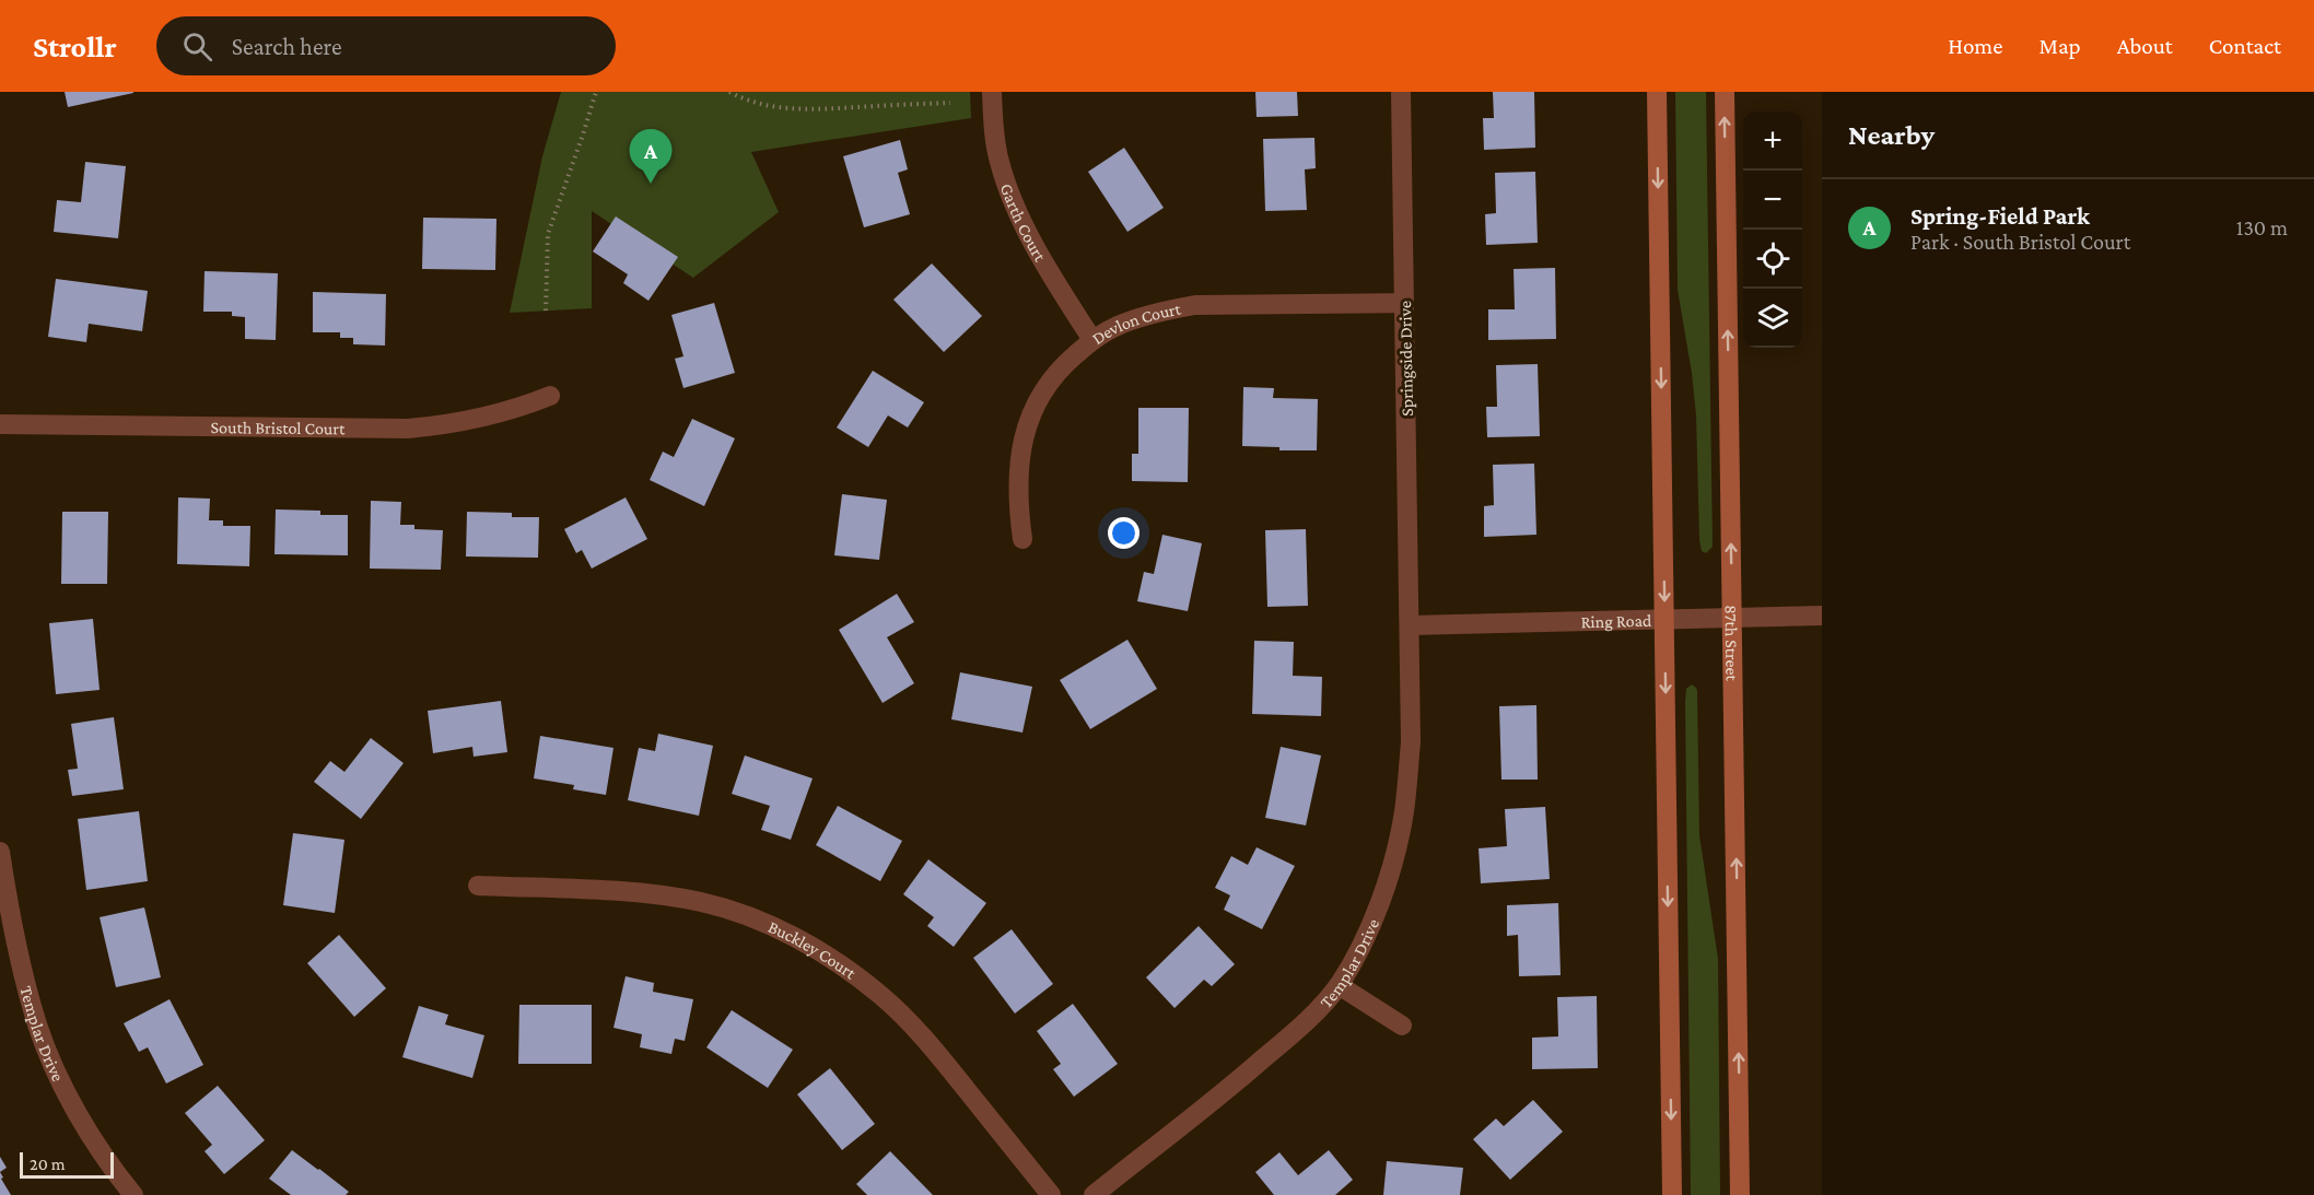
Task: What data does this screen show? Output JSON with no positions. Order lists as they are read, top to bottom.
{
  "streets": {
    "street": [
      "Garth Court",
      "Devlon Court",
      "Springside Drive",
      "South Bristol Court",
      "Ring Road",
      "87th Street",
      "Buckley Court",
      "Templar Drive"
    ]
  },
  "crossings": [
    ["Garth Court", "Devlon Court"],
    ["Devlon Court", "Springside Drive"],
    ["Springside Drive", "Ring Road"],
    ["Springside Drive", "Templar Drive"],
    ["Ring Road", "87th Street"],
    ["Ring Road", "Templar Drive"]
  ],
  "scale_bar": "20 m",
  "page": {
    "header": "Strollr",
    "search": "Search here",
    "nav": [
      "Home",
      "Map",
      "About",
      "Contact"
    ],
    "heading": "Nearby",
    "map_buttons": ["+", "−"],
    "pins": "A",
    "list": [
      {
        "mark": "A",
        "name": "Spring-Field Park",
        "note": "Park · South Bristol Court",
        "value": "130 m"
      }
    ],
    "scale": "20 m"
  }
}
